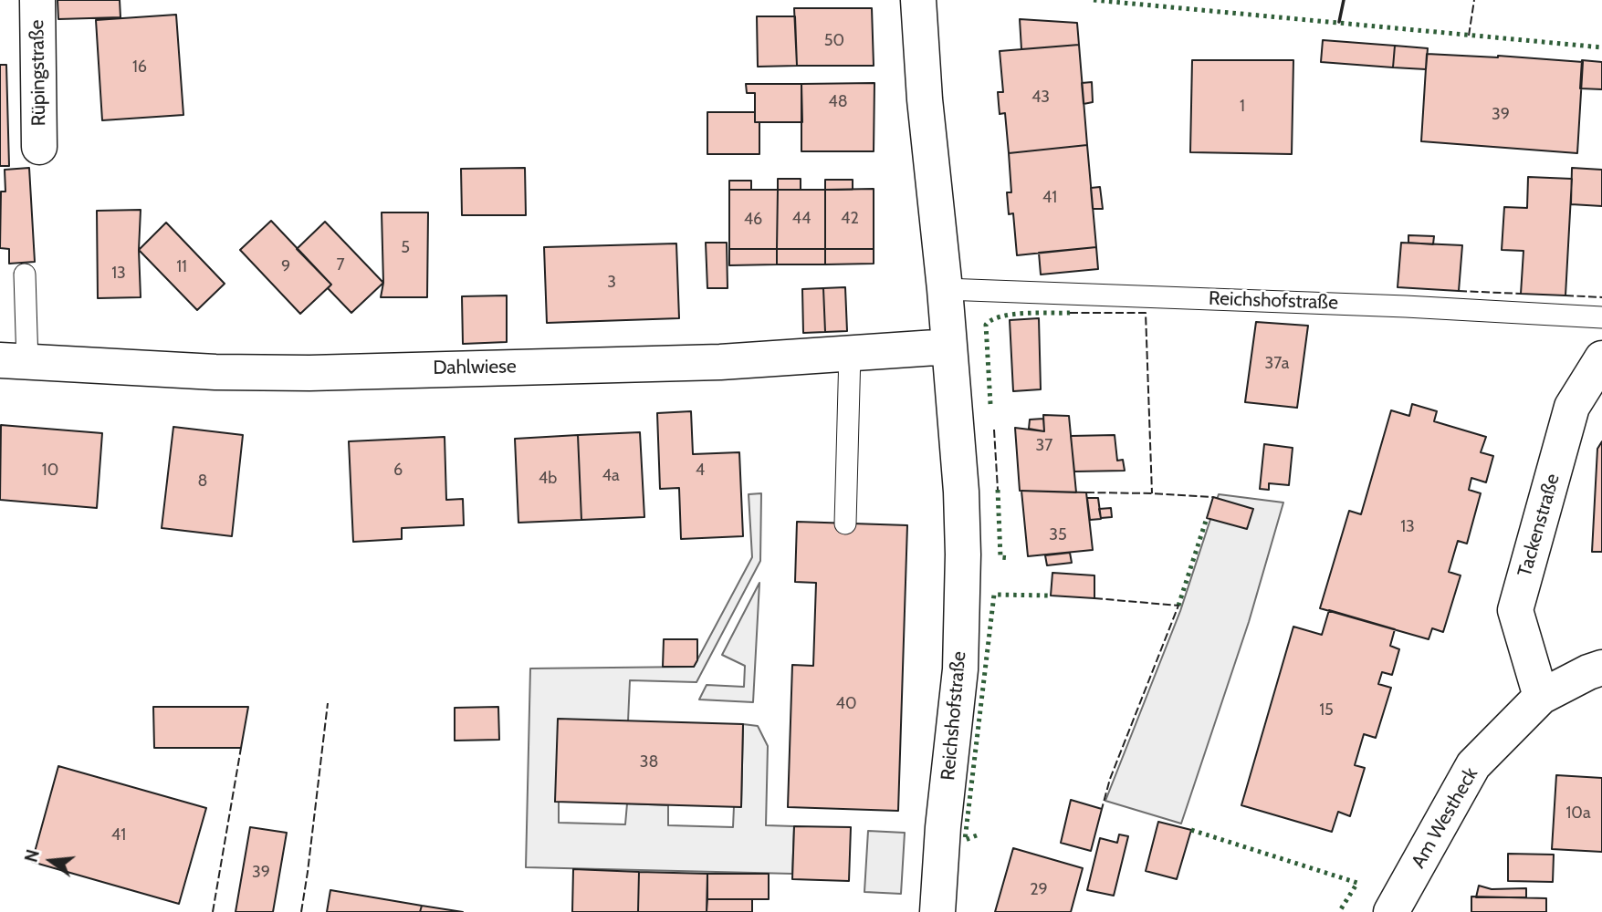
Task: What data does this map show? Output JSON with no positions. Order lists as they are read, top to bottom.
{
  "streets": {
    "street": [
      "Rüpingstraße",
      "Reichshofstraße",
      "Dahlwiese",
      "Tackenstraße",
      "Am Westheck"
    ]
  },
  "crossings": [
    ["Reichshofstraße", "Dahlwiese"],
    ["Tackenstraße", "Am Westheck"]
  ],
  "house_numbers": [
    "50",
    "16",
    "43",
    "48",
    "1",
    "39",
    "41",
    "44",
    "42",
    "46",
    "5",
    "7",
    "11",
    "9",
    "13",
    "3",
    "37a",
    "37",
    "10",
    "6",
    "4",
    "4a",
    "4b",
    "8",
    "13",
    "35",
    "40",
    "15",
    "38",
    "10a",
    "41",
    "39",
    "29"
  ],
  "north": "left"
}
